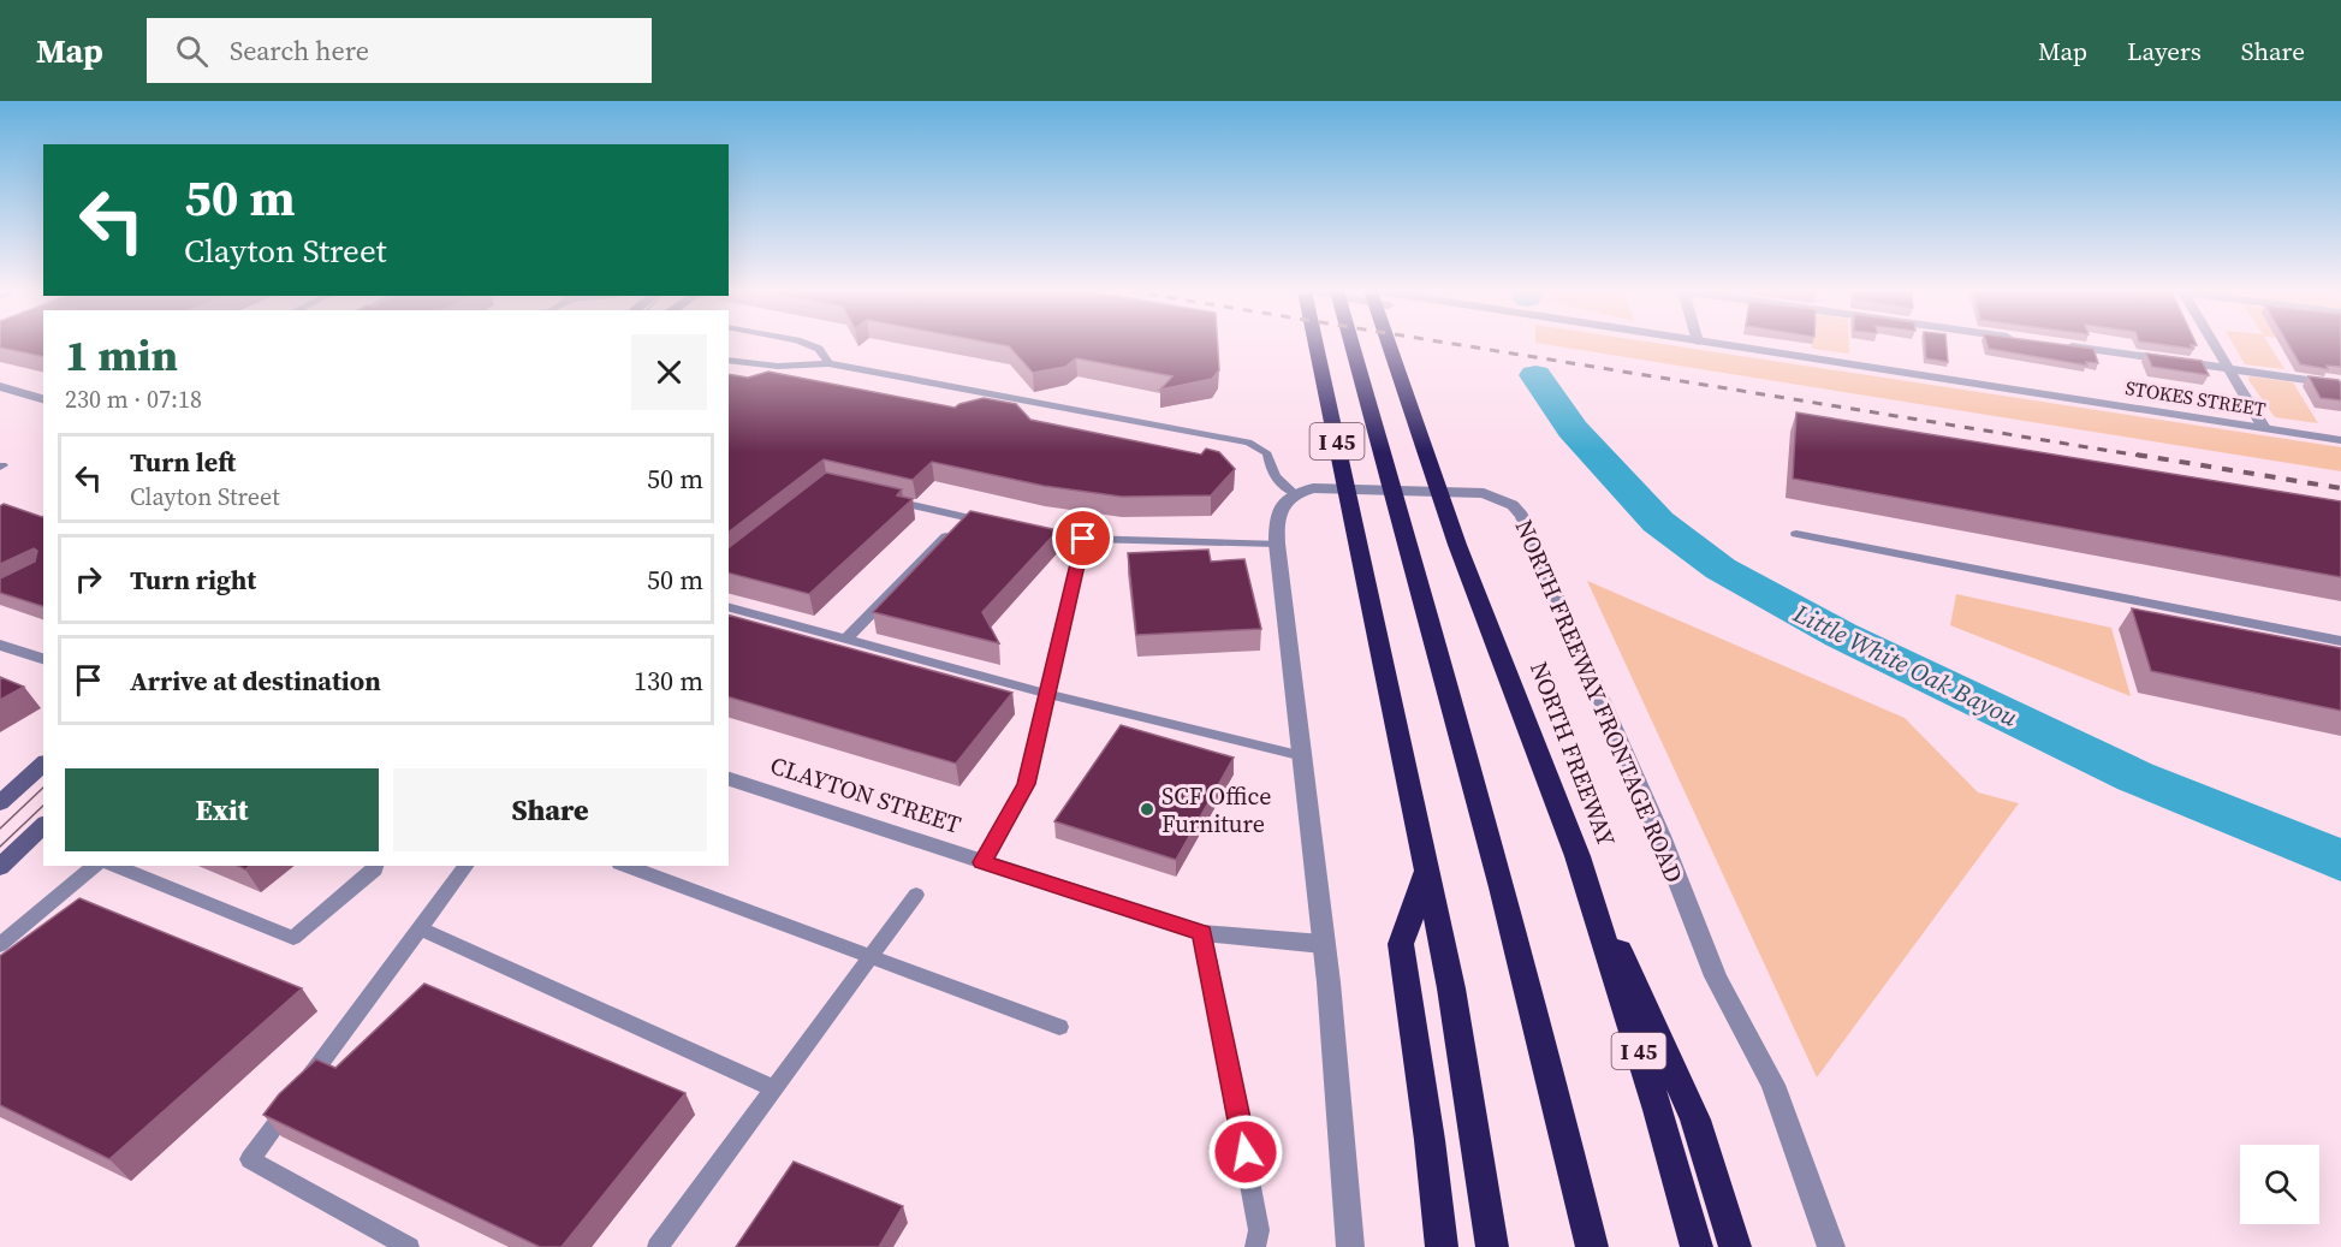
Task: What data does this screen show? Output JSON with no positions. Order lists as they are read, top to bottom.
{
  "streets": {
    "highway": ["I 45", "NORTH FREEWAY"],
    "street": ["STOKES STREET", "NORTH FREEWAY FRONTAGE ROAD", "CLAYTON STREET"]
  },
  "water": ["Little White Oak Bayou"],
  "places": ["SCF Office Furniture"],
  "page": {
    "header": "Map",
    "search": "Search here",
    "nav": ["Map", "Layers", "Share"],
    "turn": ["50 m", "Clayton Street"],
    "heading": ["1 min", "230 m · 07:18"],
    "list": [
      {
        "name": "Turn left",
        "note": "Clayton Street",
        "value": "50 m"
      },
      {
        "name": "Turn right",
        "value": "50 m"
      },
      {
        "name": "Arrive at destination",
        "value": "130 m"
      }
    ],
    "buttons": ["Exit", "Share"]
  }
}
